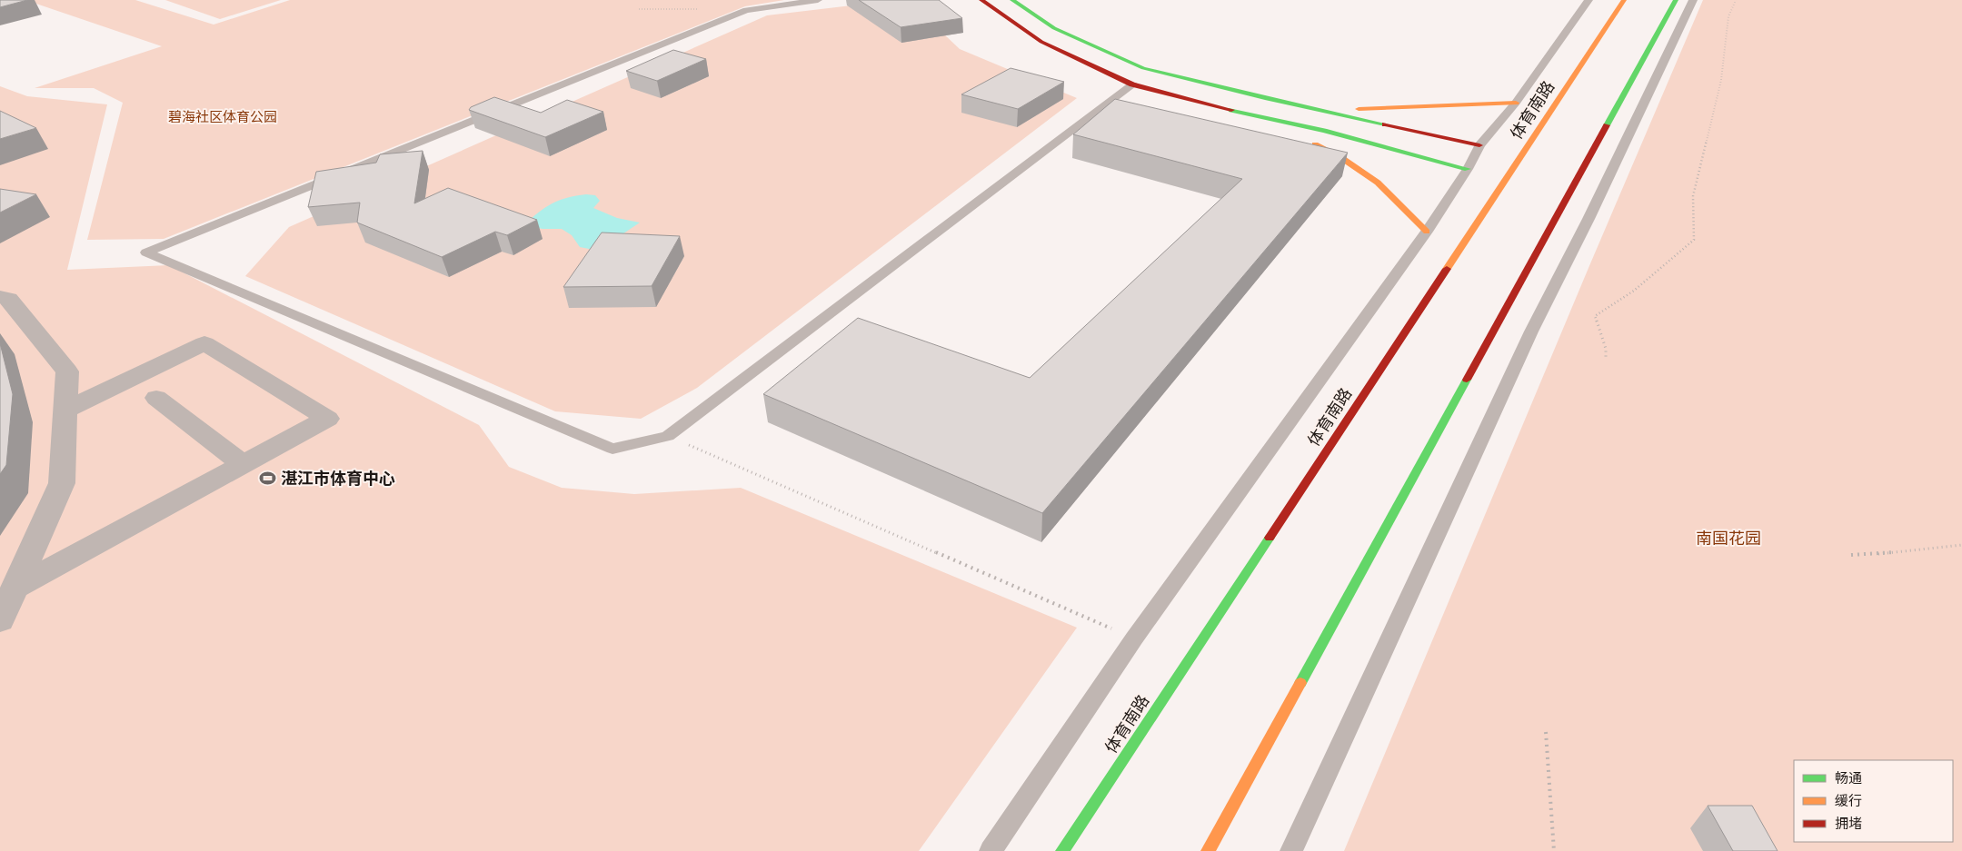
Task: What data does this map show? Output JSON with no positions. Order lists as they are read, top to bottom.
{
  "streets": {
    "main road": ["体育南路"]
  },
  "parks": ["碧海社区体育公园", "南国花园"],
  "places": {
    "sports": ["湛江市体育中心"]
  },
  "legend": ["畅通", "缓行", "拥堵"]
}
